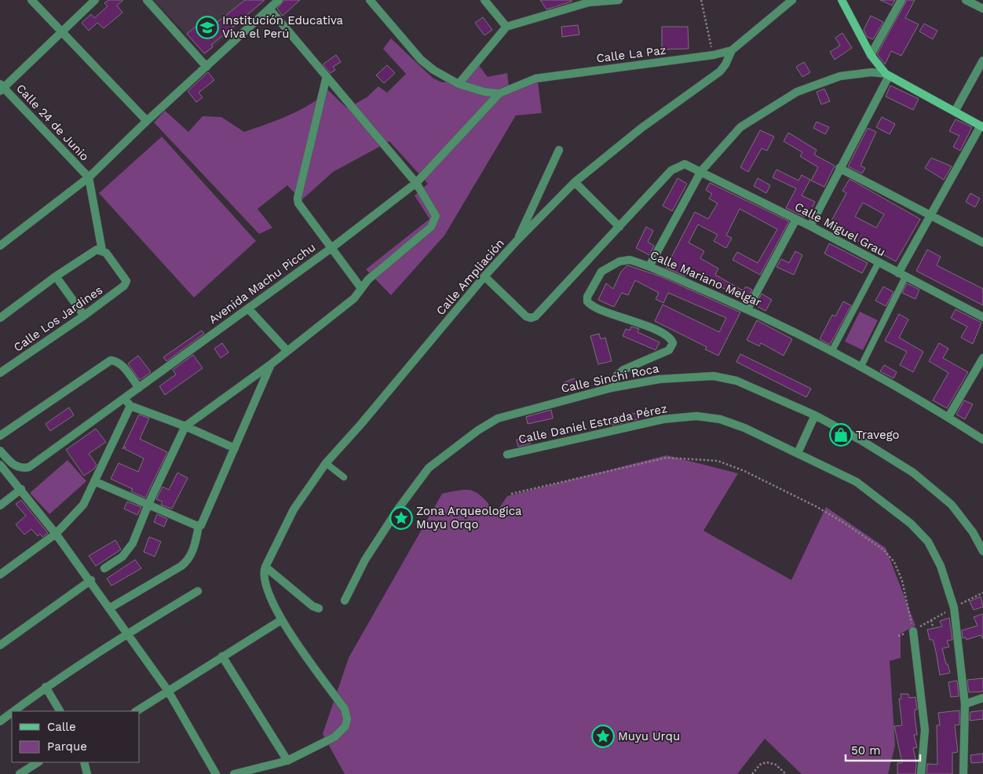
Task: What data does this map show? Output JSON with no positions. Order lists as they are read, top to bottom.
{
  "streets": {
    "street": [
      "Calle La Paz",
      "Calle 24 de Junio",
      "Calle Miguel Grau",
      "Calle Ampliación",
      "Calle Mariano Melgar",
      "Avenida Machu Picchu",
      "Calle Los Jardines",
      "Calle Sinchi Roca",
      "Calle Daniel Estrada Pérez"
    ]
  },
  "crossings": [
    ["Calle La Paz", "Calle Ampliación"],
    ["Calle La Paz", "Avenida Machu Picchu"],
    ["Calle Mariano Melgar", "Calle Sinchi Roca"]
  ],
  "places": {
    "school or university": ["Institución Educativa Viva el Perú"],
    "shop": ["Travego"],
    "place": ["Zona Arqueologica Muyu Orqo", "Muyu Urqu"]
  },
  "legend": ["Calle", "Parque"],
  "scale_bar": "50 m"
}
